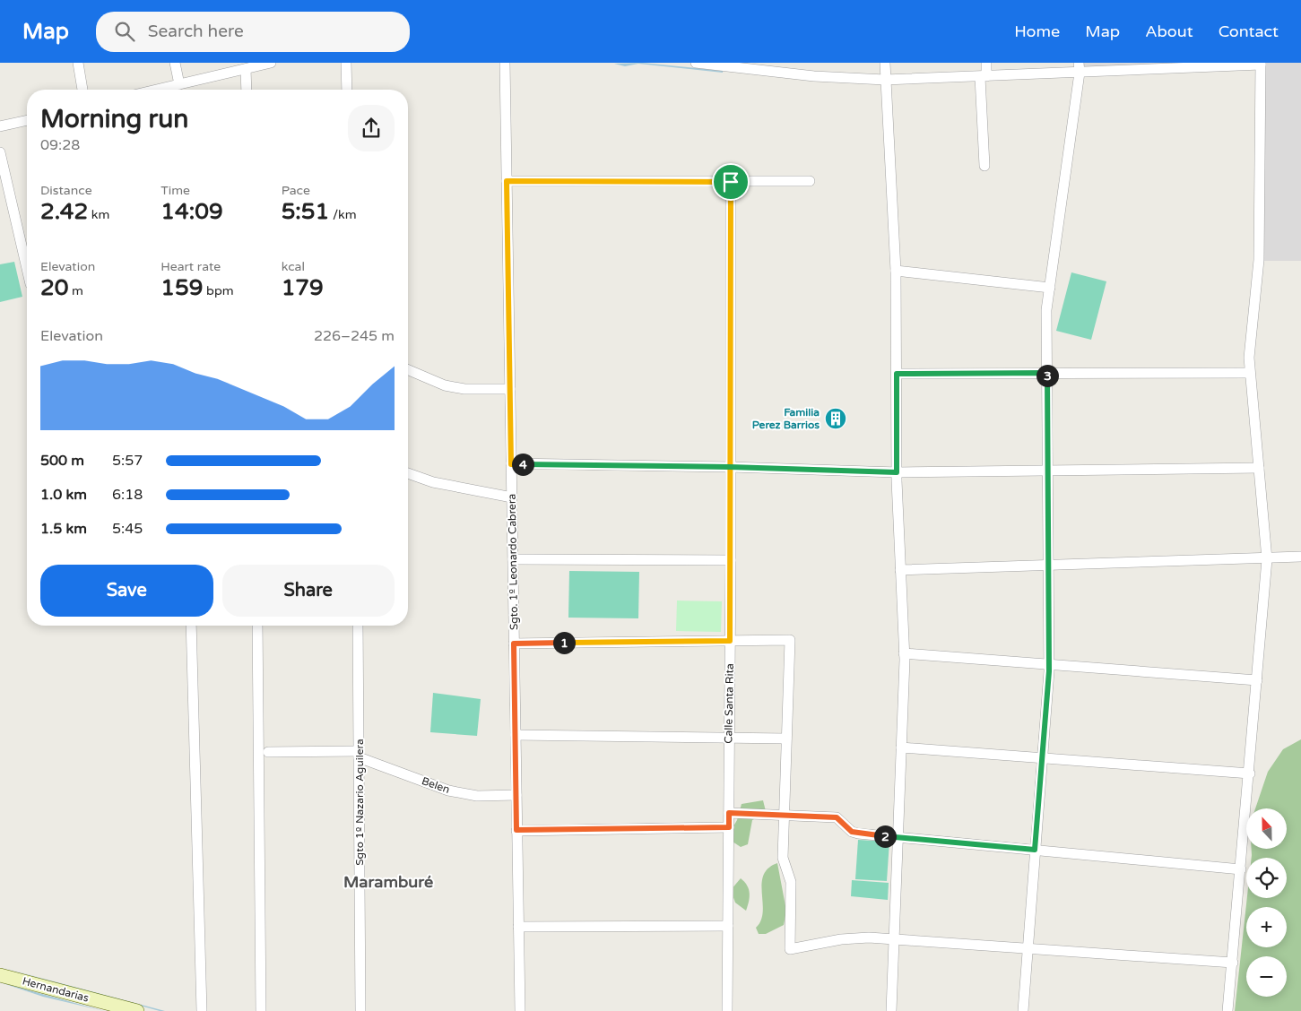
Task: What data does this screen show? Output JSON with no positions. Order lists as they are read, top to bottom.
{
  "streets": {
    "street": [
      "Sgto. 1º Leonardo Cabrera",
      "Calle Santa Rita",
      "Belen",
      "Sgto 1º Nazario Aguilera",
      "Hernandarias"
    ]
  },
  "crossings": [
    ["Sgto. 1º Leonardo Cabrera", "Belen"],
    ["Belen", "Sgto 1º Nazario Aguilera"]
  ],
  "districts": ["Maramburé"],
  "places": {
    "building": ["Familia Perez Barrios"]
  },
  "north": "top",
  "page": {
    "header": "Map",
    "search": "Search here",
    "nav": [
      "Home",
      "Map",
      "About",
      "Contact"
    ],
    "heading": ["Morning run", "09:28"],
    "stats": [
      ["Distance", "2.42 km"],
      ["Time", "14:09"],
      ["Pace", "5:51 /km"],
      ["Elevation", "20 m"],
      ["Heart rate", "159 bpm"],
      ["kcal", "179"]
    ],
    "chart": ["Elevation", "226–245 m"],
    "pins": [
      "3",
      "4",
      "1",
      "2"
    ],
    "list": [
      {
        "name": "500 m",
        "note": "5:57"
      },
      {
        "name": "1.0 km",
        "note": "6:18"
      },
      {
        "name": "1.5 km",
        "note": "5:45"
      }
    ],
    "buttons": ["Save", "Share"],
    "map_buttons": ["+", "−"]
  }
}
